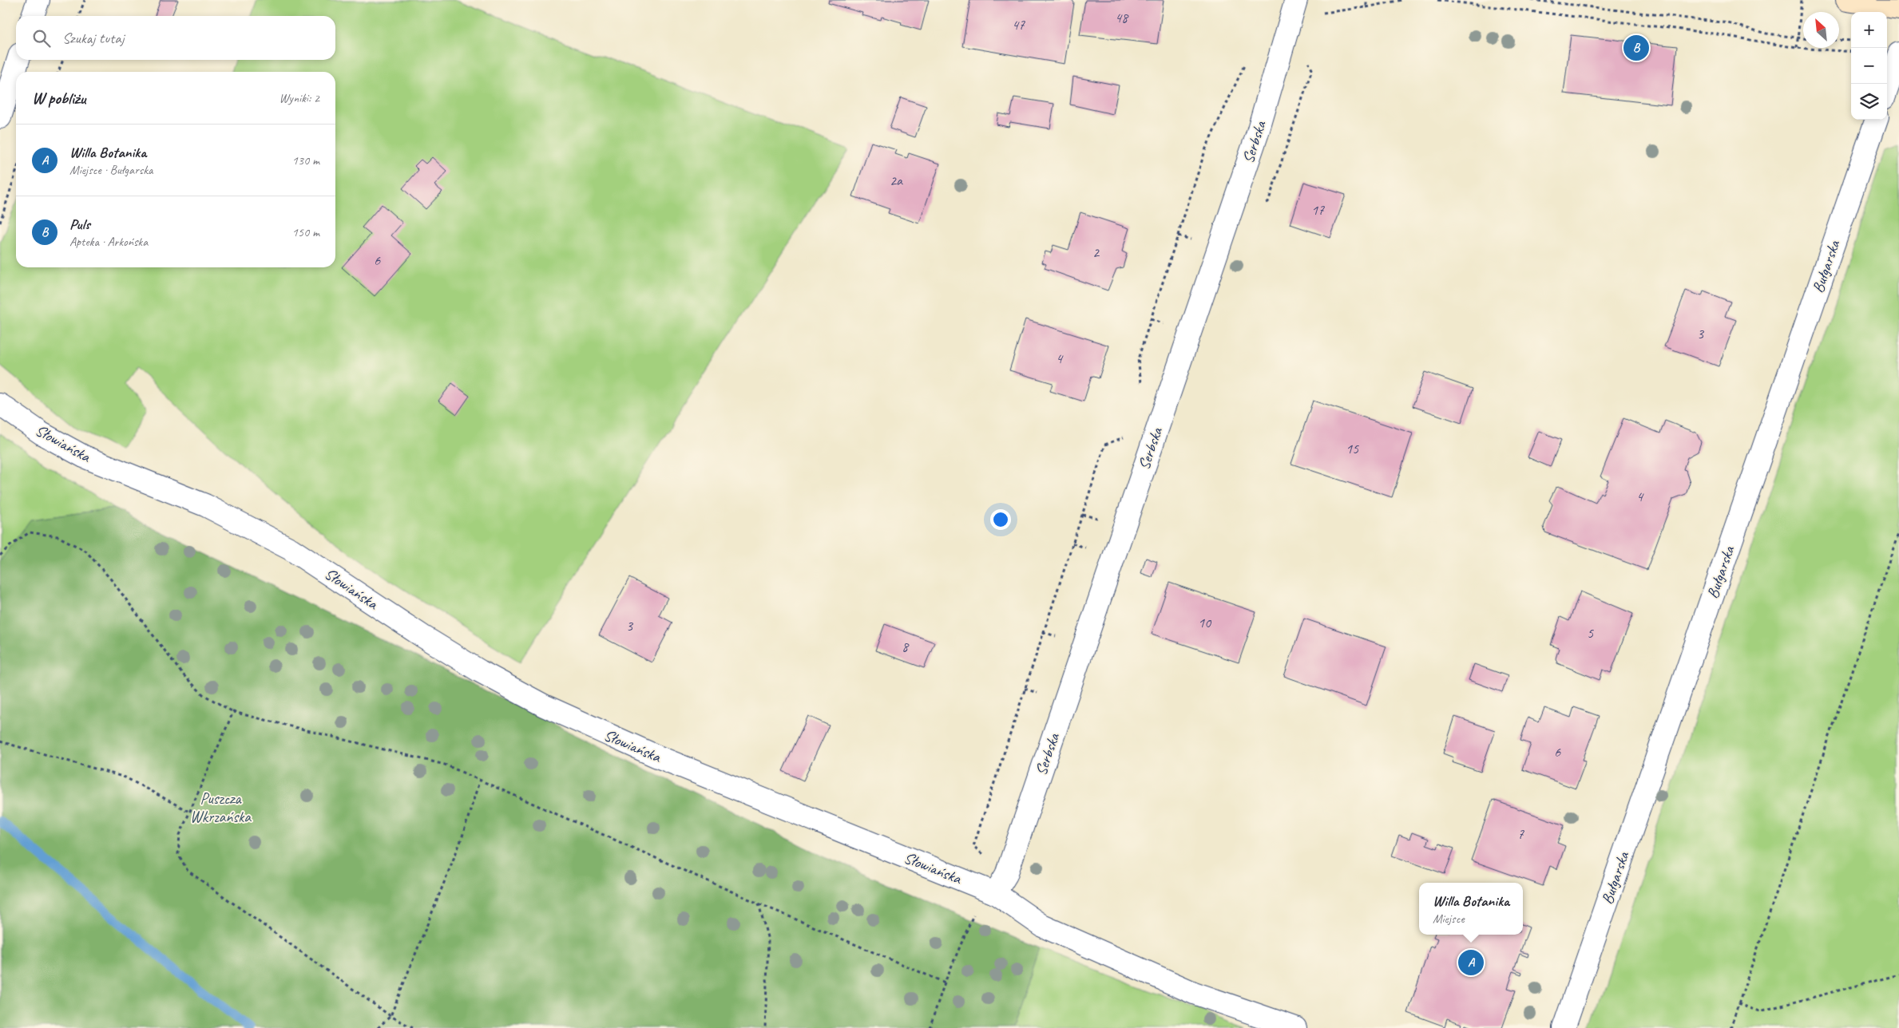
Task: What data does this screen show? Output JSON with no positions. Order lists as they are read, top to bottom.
{
  "streets": {
    "street": ["Serbska", "Bułgarska", "Słowiańska"]
  },
  "crossings": [
    ["Serbska", "Słowiańska"]
  ],
  "parks": ["Puszcza Wkrzańska"],
  "house_numbers": [
    "48",
    "47",
    "2a",
    "17",
    "2",
    "6",
    "3",
    "4",
    "15",
    "4",
    "10",
    "3",
    "5",
    "8",
    "6",
    "7"
  ],
  "north": "top left",
  "page": {
    "map_buttons": ["+", "−"],
    "search": "Szukaj tutaj",
    "pins": ["B", "A"],
    "heading": ["W pobliżu", "Wyniki: 2"],
    "list": [
      {
        "mark": "A",
        "name": "Willa Botanika",
        "note": "Miejsce · Bułgarska",
        "value": "130 m"
      },
      {
        "mark": "B",
        "name": "Puls",
        "note": "Apteka · Arkońska",
        "value": "150 m"
      }
    ],
    "popup": ["Willa Botanika", "Miejsce"]
  }
}
